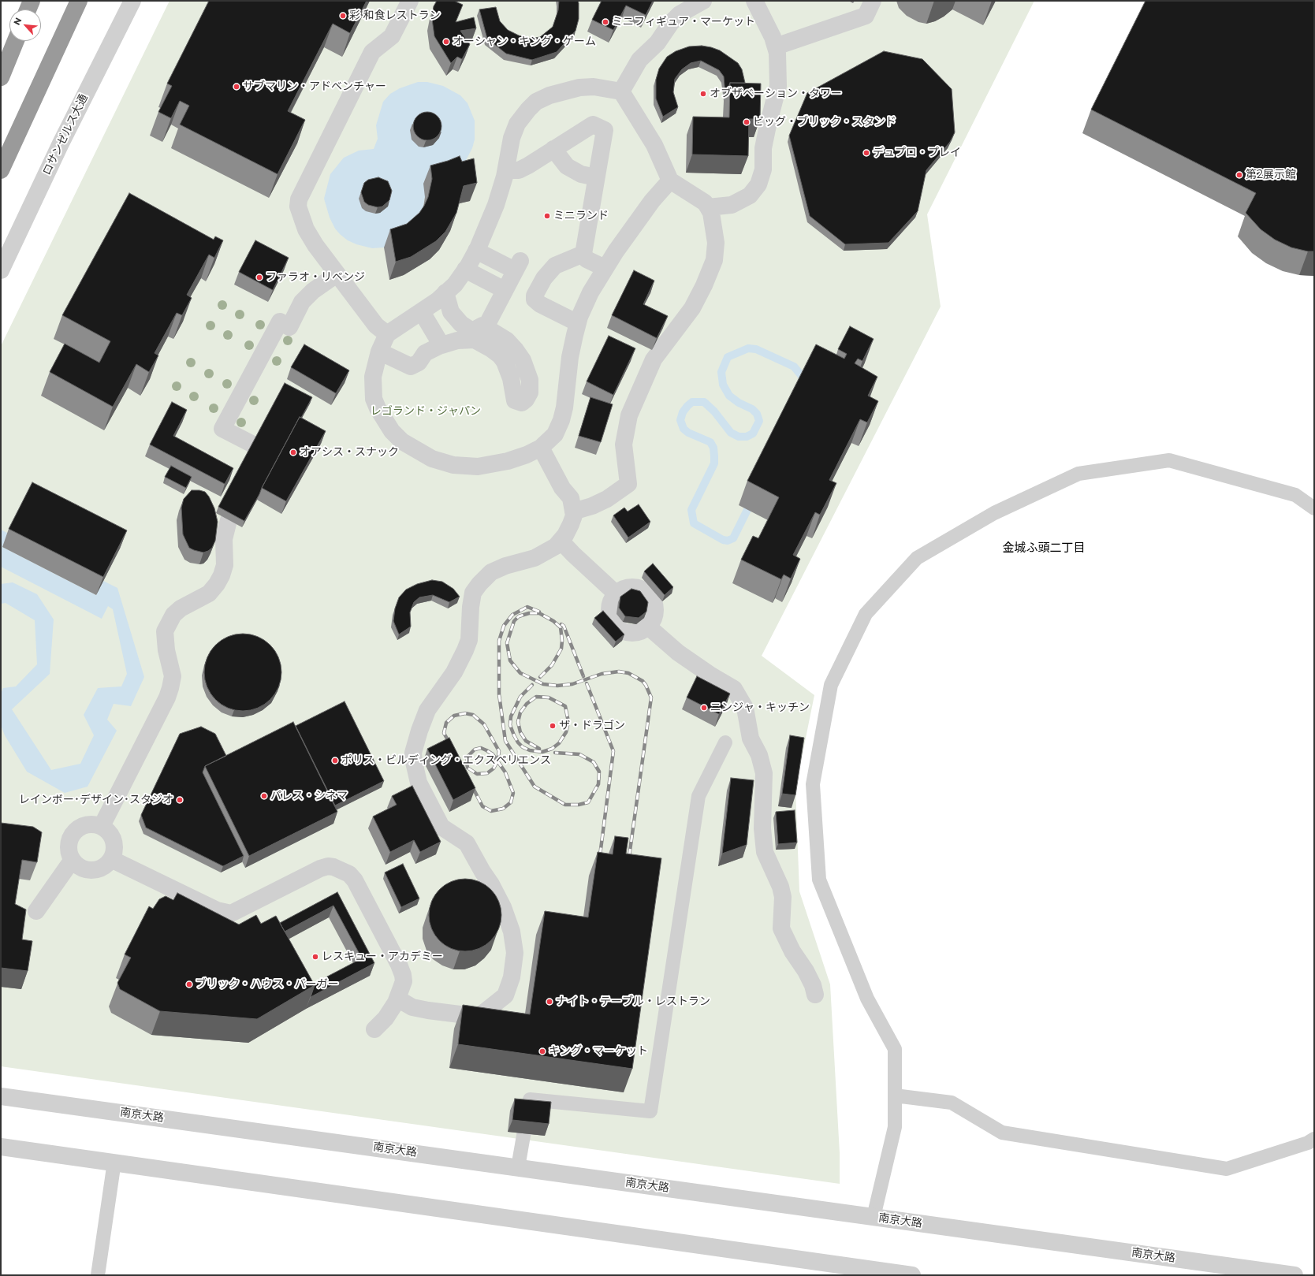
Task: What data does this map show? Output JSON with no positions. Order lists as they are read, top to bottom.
{
  "streets": {
    "street": ["ロサンゼルス大通", "南京大路"]
  },
  "districts": ["金城ふ頭二丁目"],
  "parks": ["レゴランド・ジャパン"],
  "places": [
    "彩 和食レストラン",
    "ミニフィギュア・マーケット",
    "オーシャン・キング・ゲーム",
    "サブマリン・アドベンチャー",
    "オブザベーション・タワー",
    "ビッグ・ブリック・スタンド",
    "デュプロ・プレイ",
    "第2展示館",
    "ミニランド",
    "ファラオ・リベンジ",
    "オアシス・スナック",
    "ニンジャ・キッチン",
    "ザ・ドラゴン",
    "ポリス・ビルディング・エクスペリエンス",
    "パレス・シネマ",
    "レインボー･デザイン･スタジオ",
    "レスキュー・アカデミー",
    "ブリック・ハウス・バーガー",
    "ナイト・テーブル・レストラン",
    "キング・マーケット"
  ],
  "north": "top left"
}
